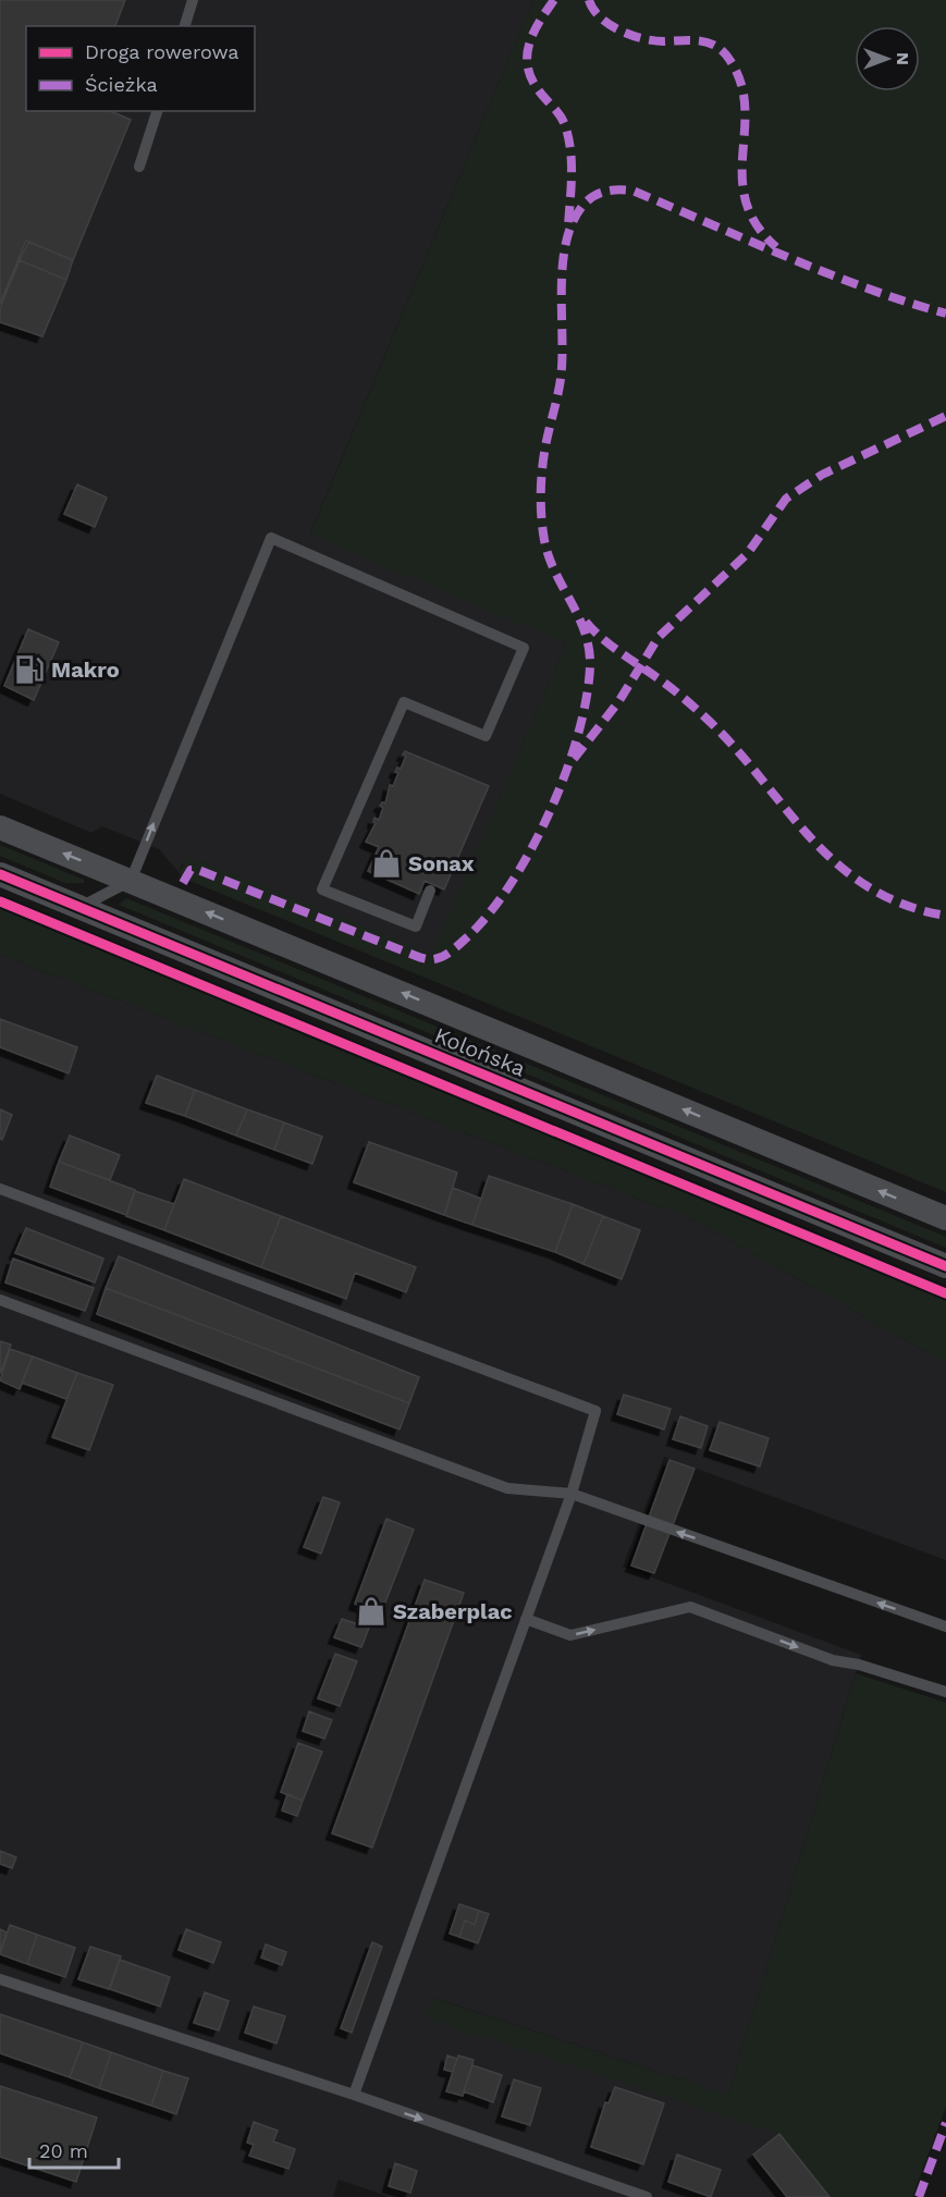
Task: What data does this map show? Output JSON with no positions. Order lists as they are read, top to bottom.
{
  "streets": {
    "street": ["Kolońska"]
  },
  "places": {
    "fuel station": ["Makro"],
    "shop": ["Sonax", "Szaberplac"]
  },
  "legend": ["Droga rowerowa", "Ścieżka"],
  "scale_bar": "20 m",
  "north": "right"
}
